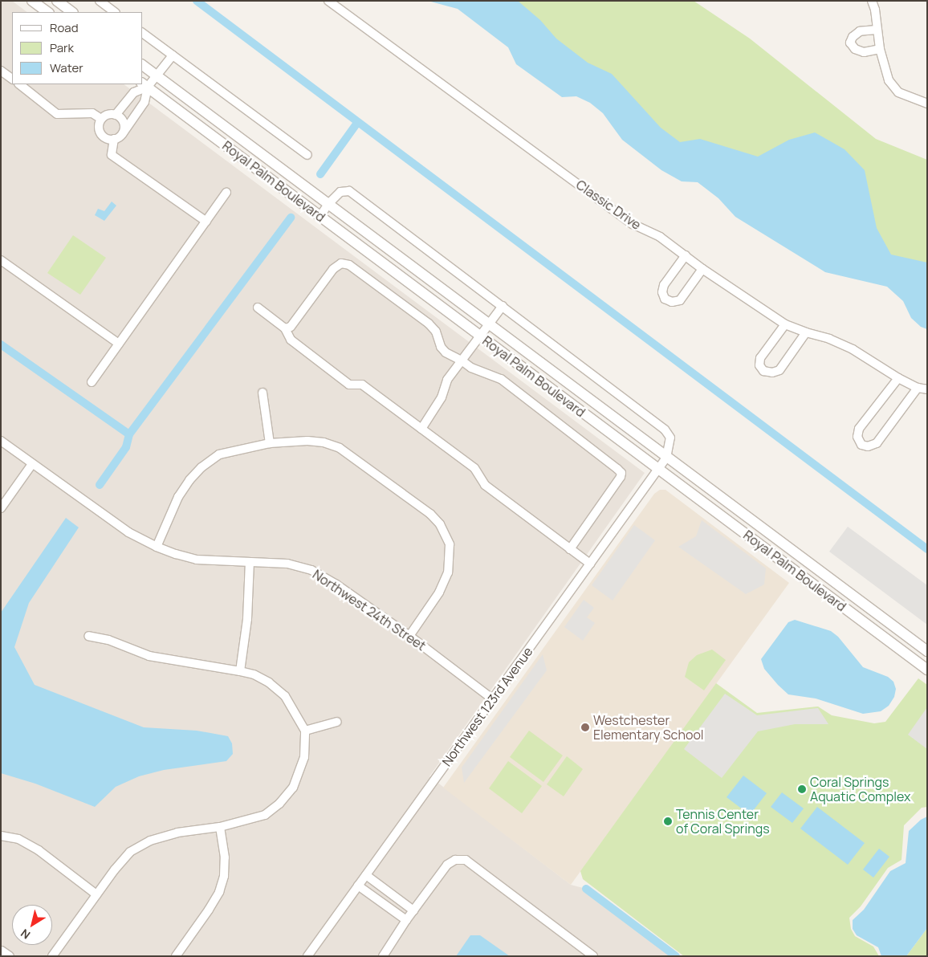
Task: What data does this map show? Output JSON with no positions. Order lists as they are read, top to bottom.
{
  "streets": {
    "street": [
      "Royal Palm Boulevard",
      "Classic Drive",
      "Northwest 24th Street",
      "Northwest 123rd Avenue"
    ]
  },
  "crossings": [
    ["Royal Palm Boulevard", "Northwest 123rd Avenue"],
    ["Northwest 24th Street", "Northwest 123rd Avenue"]
  ],
  "places": ["Westchester Elementary School", "Coral Springs Aquatic Complex", "Tennis Center of Coral Springs"],
  "legend": ["Road", "Park", "Water"],
  "north": "bottom left"
}
